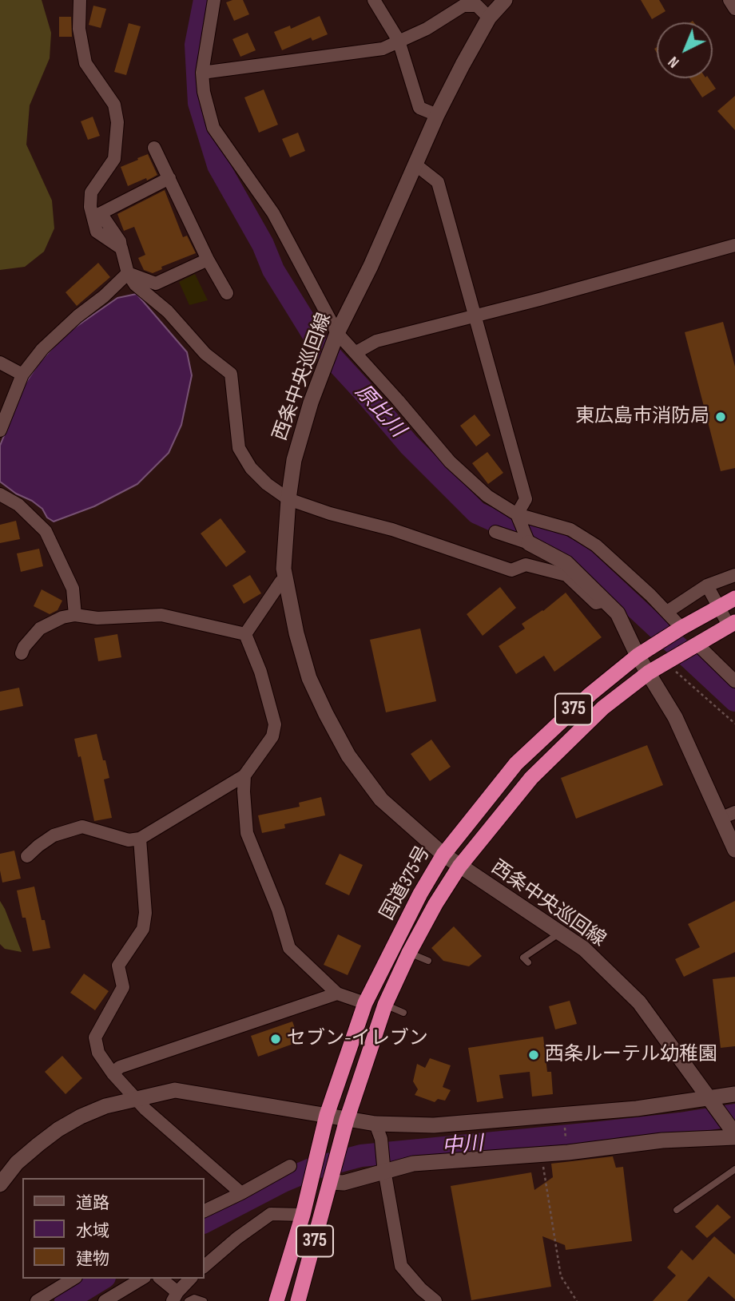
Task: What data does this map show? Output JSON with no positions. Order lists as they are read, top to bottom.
{
  "streets": {
    "highway": ["375", "国道375号"],
    "street": ["西条中央巡回線"]
  },
  "crossings": [
    ["西条中央巡回線", "国道375号"]
  ],
  "water": ["原比川", "中川"],
  "places": ["東広島市消防局", "セブン-イレブン", "西条ルーテル幼稚園"],
  "legend": ["道路", "水域", "建物"],
  "north": "bottom left"
}
